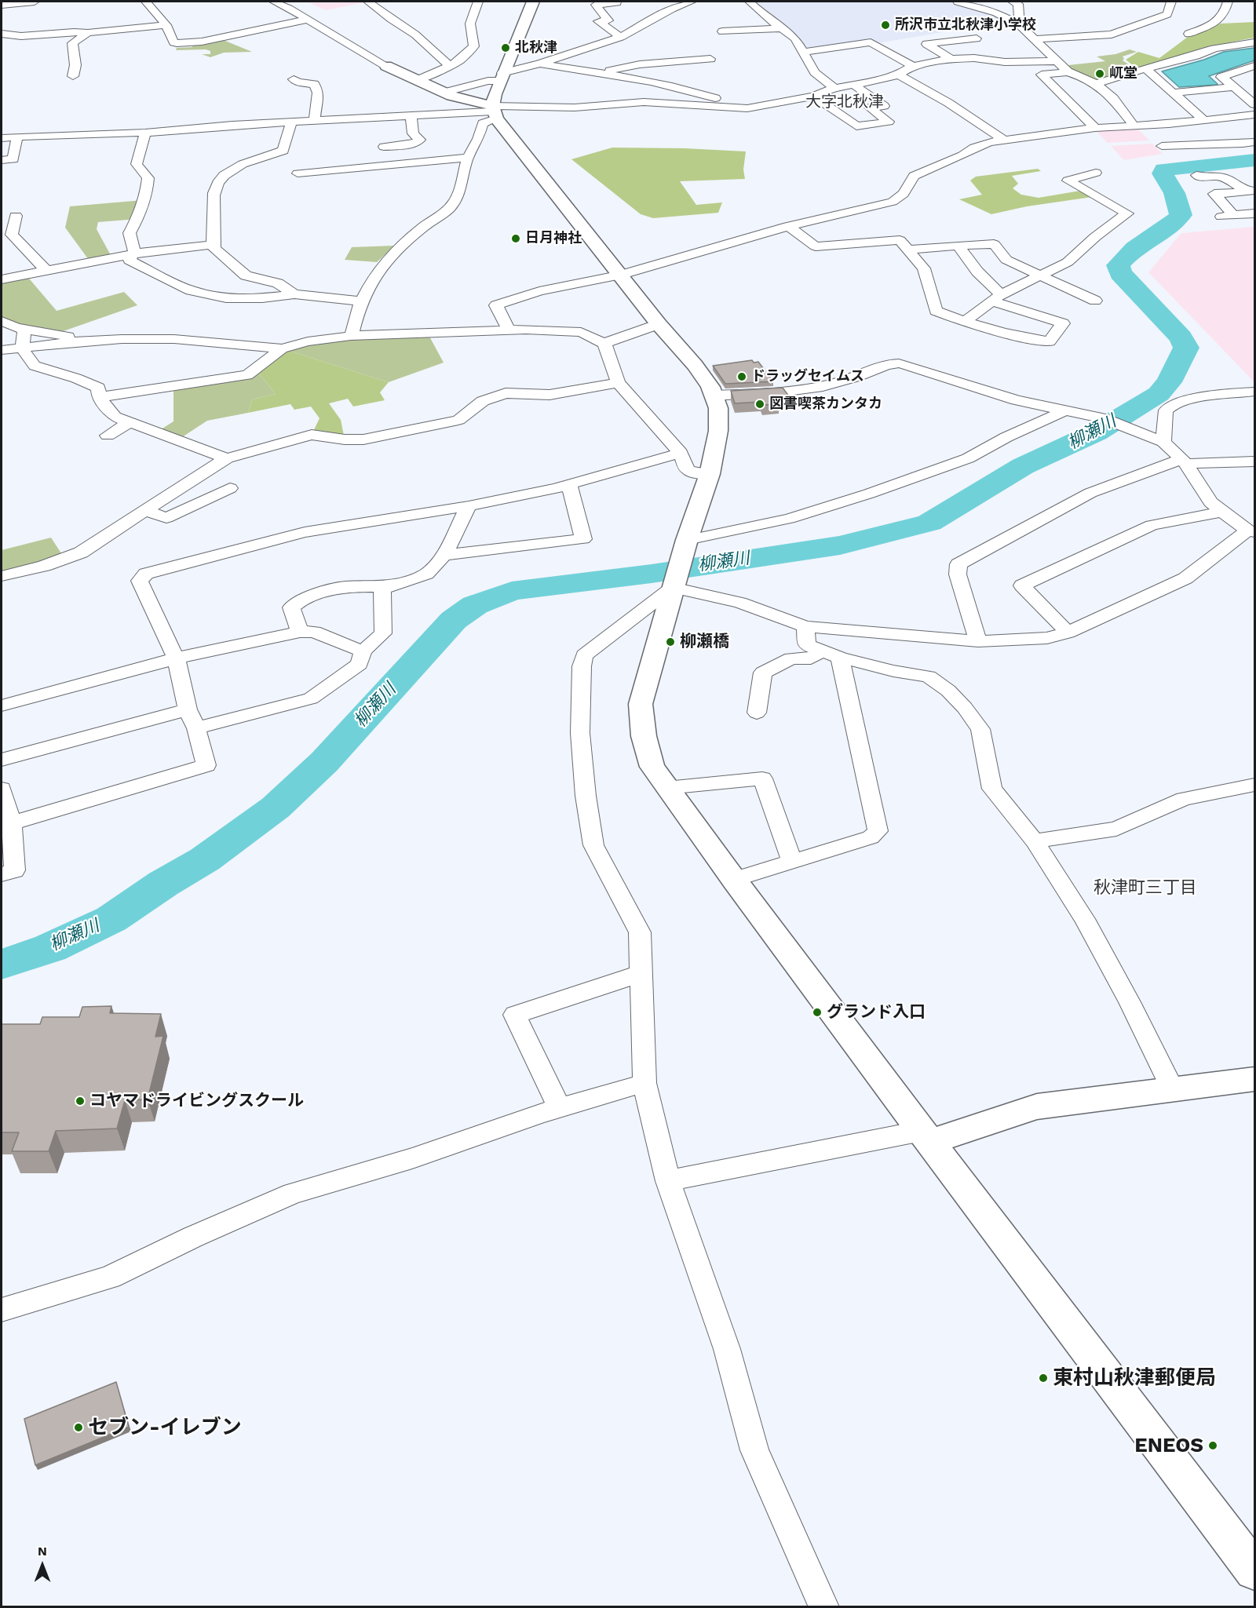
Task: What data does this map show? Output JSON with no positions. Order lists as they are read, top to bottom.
{
  "districts": ["大字北秋津", "秋津町三丁目"],
  "water": ["柳瀬川"],
  "places": [
    "所沢市立北秋津小学校",
    "北秋津",
    "屼堂",
    "日月神社",
    "ドラッグセイムス",
    "図書喫茶カンタカ",
    "柳瀬橋",
    "グランド入口",
    "コヤマドライビングスクール",
    "東村山秋津郵便局",
    "セブン-イレブン",
    "ENEOS"
  ],
  "north": "top"
}
